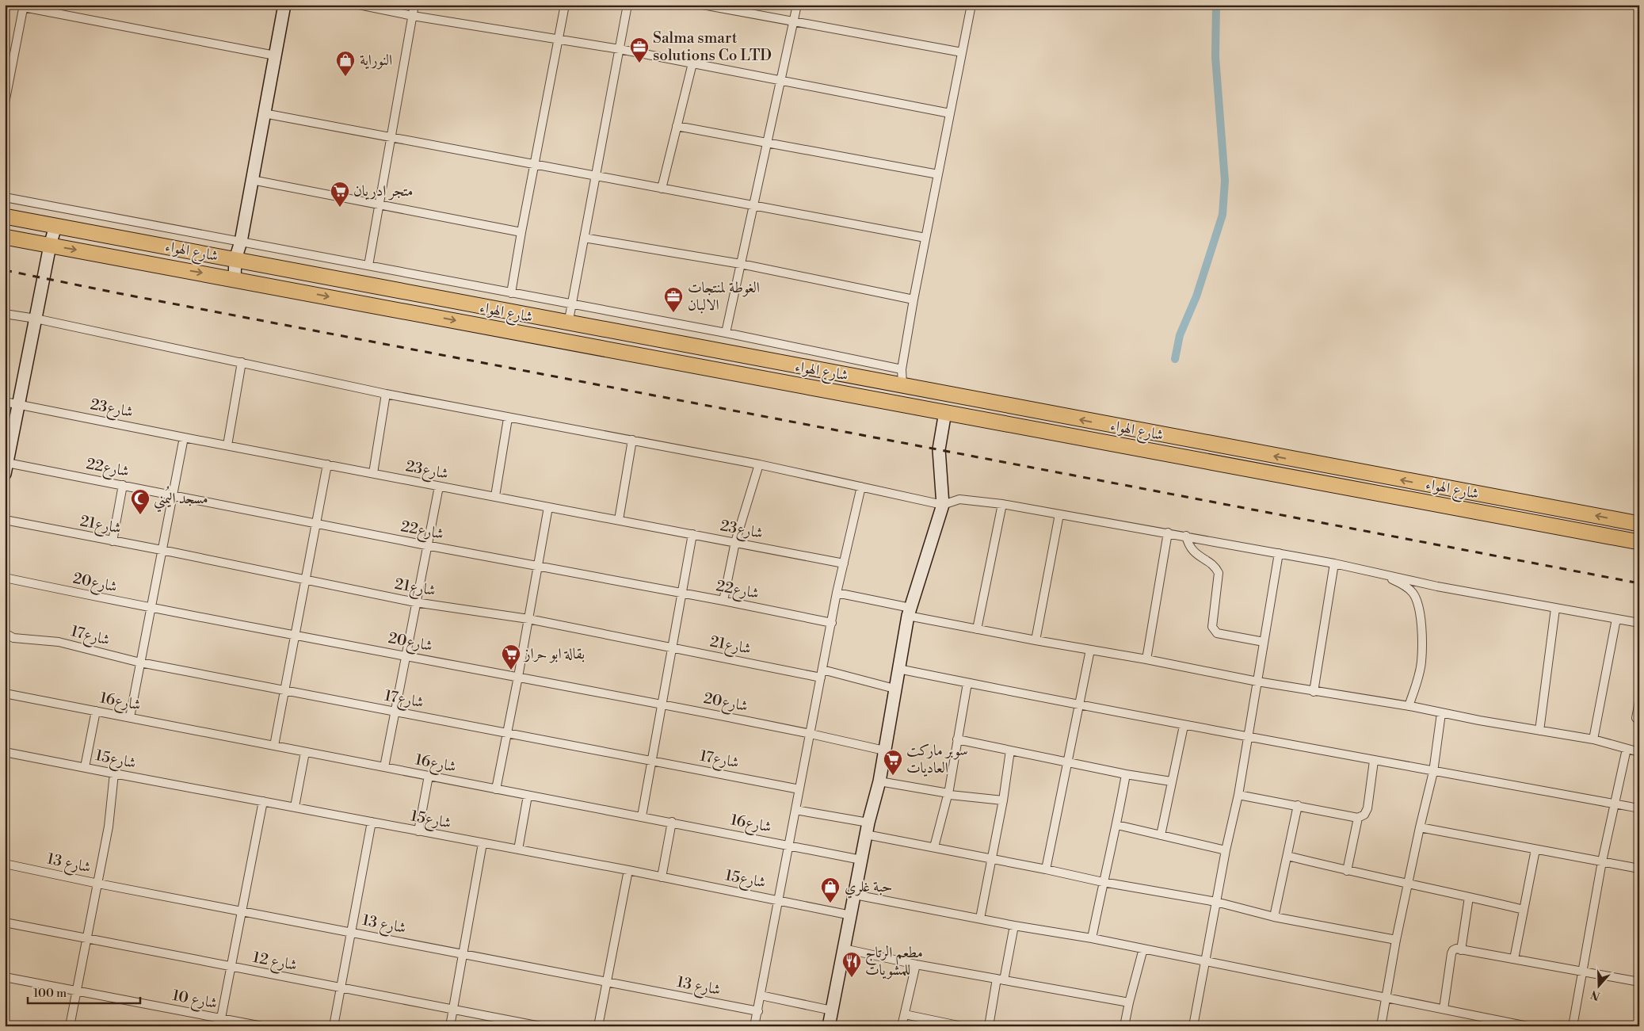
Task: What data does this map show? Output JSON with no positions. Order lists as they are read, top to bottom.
{
  "streets": {
    "highway": ["شارع الهواء"],
    "street": [
      "شارع23",
      "شارع22",
      "شارع21",
      "شارع20",
      "شارع17",
      "شارع16",
      "شارع15",
      "شارع 13",
      "شارع 12",
      "شارع 10"
    ]
  },
  "places": {
    "office": ["Salma smart solutions Co LTD", "الغوطة لمنتجات الالبان"],
    "shop": ["النوراية", "حبة غلري"],
    "supermarket": ["متجر ادريان", "بقالة ابو حراز", "سوبر ماركت العاديات"],
    "mosque": ["مسجد اليُمني"],
    "restaurant": ["مطعم الرتاج للمشويات"]
  },
  "scale_bar": "100 m",
  "north": "bottom"
}
